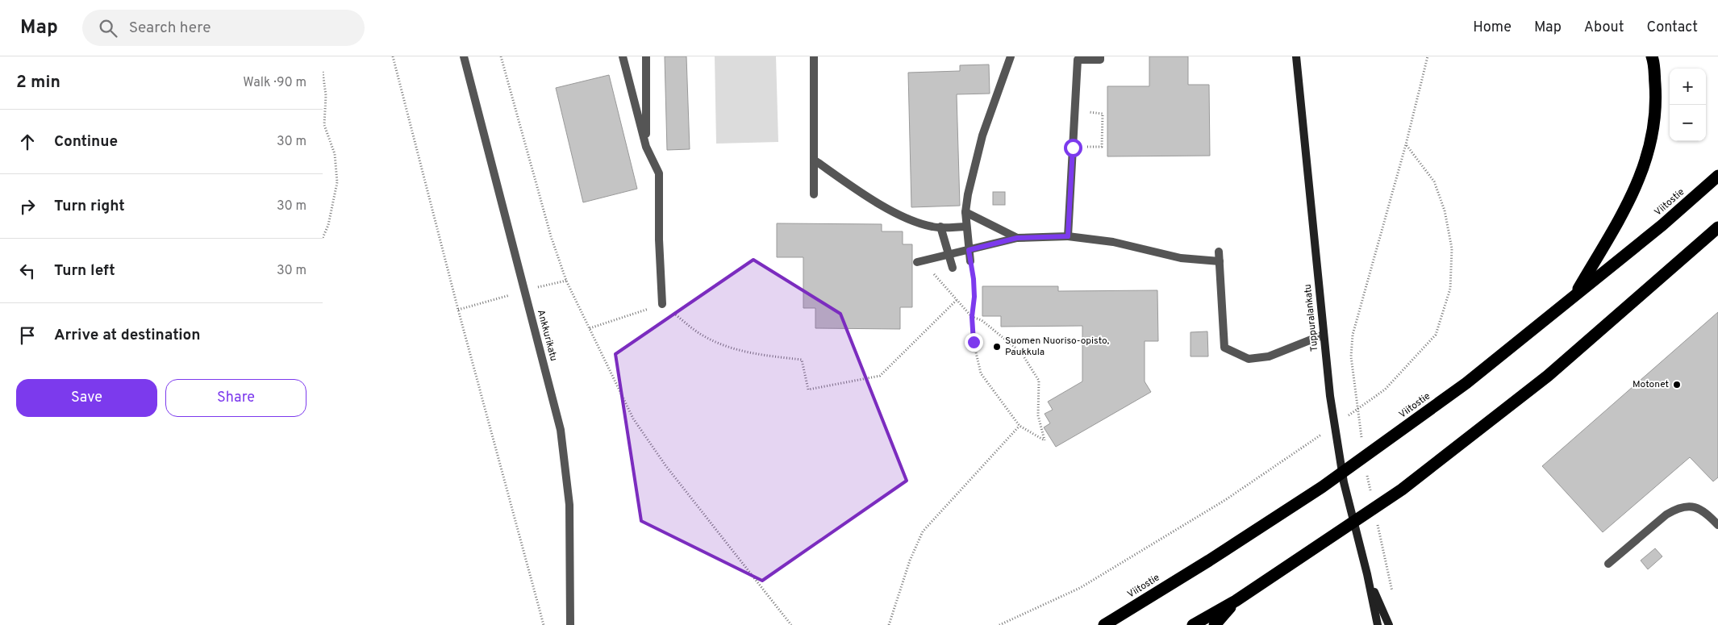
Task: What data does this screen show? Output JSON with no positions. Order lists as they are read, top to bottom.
{
  "streets": {
    "highway": ["Viitostie"],
    "street": ["Tuppuralankatu", "Ankkurikatu"]
  },
  "places": ["Suomen Nuoriso-opisto, Paukkula", "Motonet"],
  "page": {
    "header": "Map",
    "search": "Search here",
    "nav": [
      "Home",
      "Map",
      "About",
      "Contact"
    ],
    "heading": ["2 min", "Walk · 90 m"],
    "map_buttons": ["+", "−"],
    "list": [
      ["Continue", "30 m"],
      ["Turn right", "30 m"],
      ["Turn left", "30 m"],
      "Arrive at destination"
    ],
    "buttons": ["Save", "Share"]
  }
}
